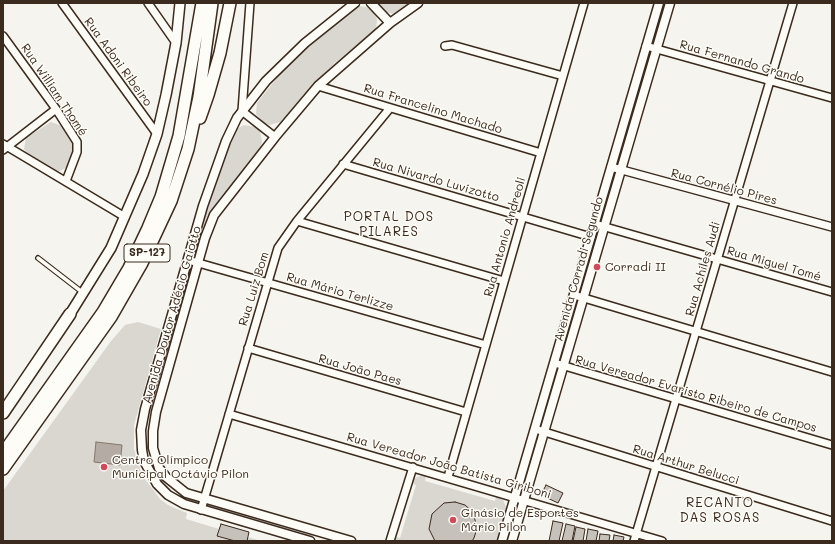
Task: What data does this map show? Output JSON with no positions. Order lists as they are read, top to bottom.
{
  "streets": {
    "highway": ["SP-127"],
    "street": [
      "Rua Adoni Ribeiro",
      "Rua Fernando Grando",
      "Rua William Thomé",
      "Rua Francelino Machado",
      "Rua Nivardo Luvizotto",
      "Rua Cornélio Pires",
      "Rua Antonio Andreoli",
      "Rua Miguel Tomé",
      "Avenida Corradi Segundo",
      "Rua Achiles Audi",
      "Rua Luiz Bom",
      "Rua Mário Terlizze",
      "Avenida Doutor Adécio Gaiotto",
      "Rua João Paes",
      "Rua Vereador Evaristo Ribeiro de Campos",
      "Rua Arthur Belucci",
      "Rua Vereador João Batista Giriboni"
    ]
  },
  "crossings": [
    ["Rua Fernando Grando", "Avenida Corradi Segundo"],
    ["Rua Fernando Grando", "Rua Achiles Audi"],
    ["Rua Francelino Machado", "Rua Antonio Andreoli"],
    ["Rua Francelino Machado", "Rua Luiz Bom"],
    ["Rua Francelino Machado", "Avenida Doutor Adécio Gaiotto"],
    ["Rua Nivardo Luvizotto", "Rua Antonio Andreoli"],
    ["Rua Nivardo Luvizotto", "Avenida Corradi Segundo"],
    ["Rua Nivardo Luvizotto", "Rua Luiz Bom"],
    ["Rua Cornélio Pires", "Avenida Corradi Segundo"],
    ["Rua Cornélio Pires", "Rua Achiles Audi"],
    ["Rua Antonio Andreoli", "Rua Mário Terlizze"],
    ["Rua Antonio Andreoli", "Rua João Paes"],
    ["Rua Antonio Andreoli", "Rua Vereador João Batista Giriboni"],
    ["Rua Miguel Tomé", "Avenida Corradi Segundo"],
    ["Rua Miguel Tomé", "Rua Achiles Audi"],
    ["Avenida Corradi Segundo", "Rua Vereador Evaristo Ribeiro de Campos"],
    ["Avenida Corradi Segundo", "Rua Arthur Belucci"],
    ["Avenida Corradi Segundo", "Rua Vereador João Batista Giriboni"],
    ["Rua Achiles Audi", "Rua Vereador Evaristo Ribeiro de Campos"],
    ["Rua Achiles Audi", "Rua Arthur Belucci"],
    ["Rua Achiles Audi", "Rua Vereador João Batista Giriboni"],
    ["Rua Luiz Bom", "Rua Mário Terlizze"],
    ["Rua Luiz Bom", "Avenida Doutor Adécio Gaiotto"],
    ["Rua Luiz Bom", "Rua João Paes"],
    ["Rua Luiz Bom", "Rua Vereador João Batista Giriboni"],
    ["Rua Mário Terlizze", "Avenida Doutor Adécio Gaiotto"]
  ],
  "districts": ["PORTAL DOS PILARES", "RECANTO DAS ROSAS"],
  "places": ["Corradi II", "Centro Olímpico Municipal Octávio Pilon", "Ginásio de Esportes Mário Pilon"]
}
